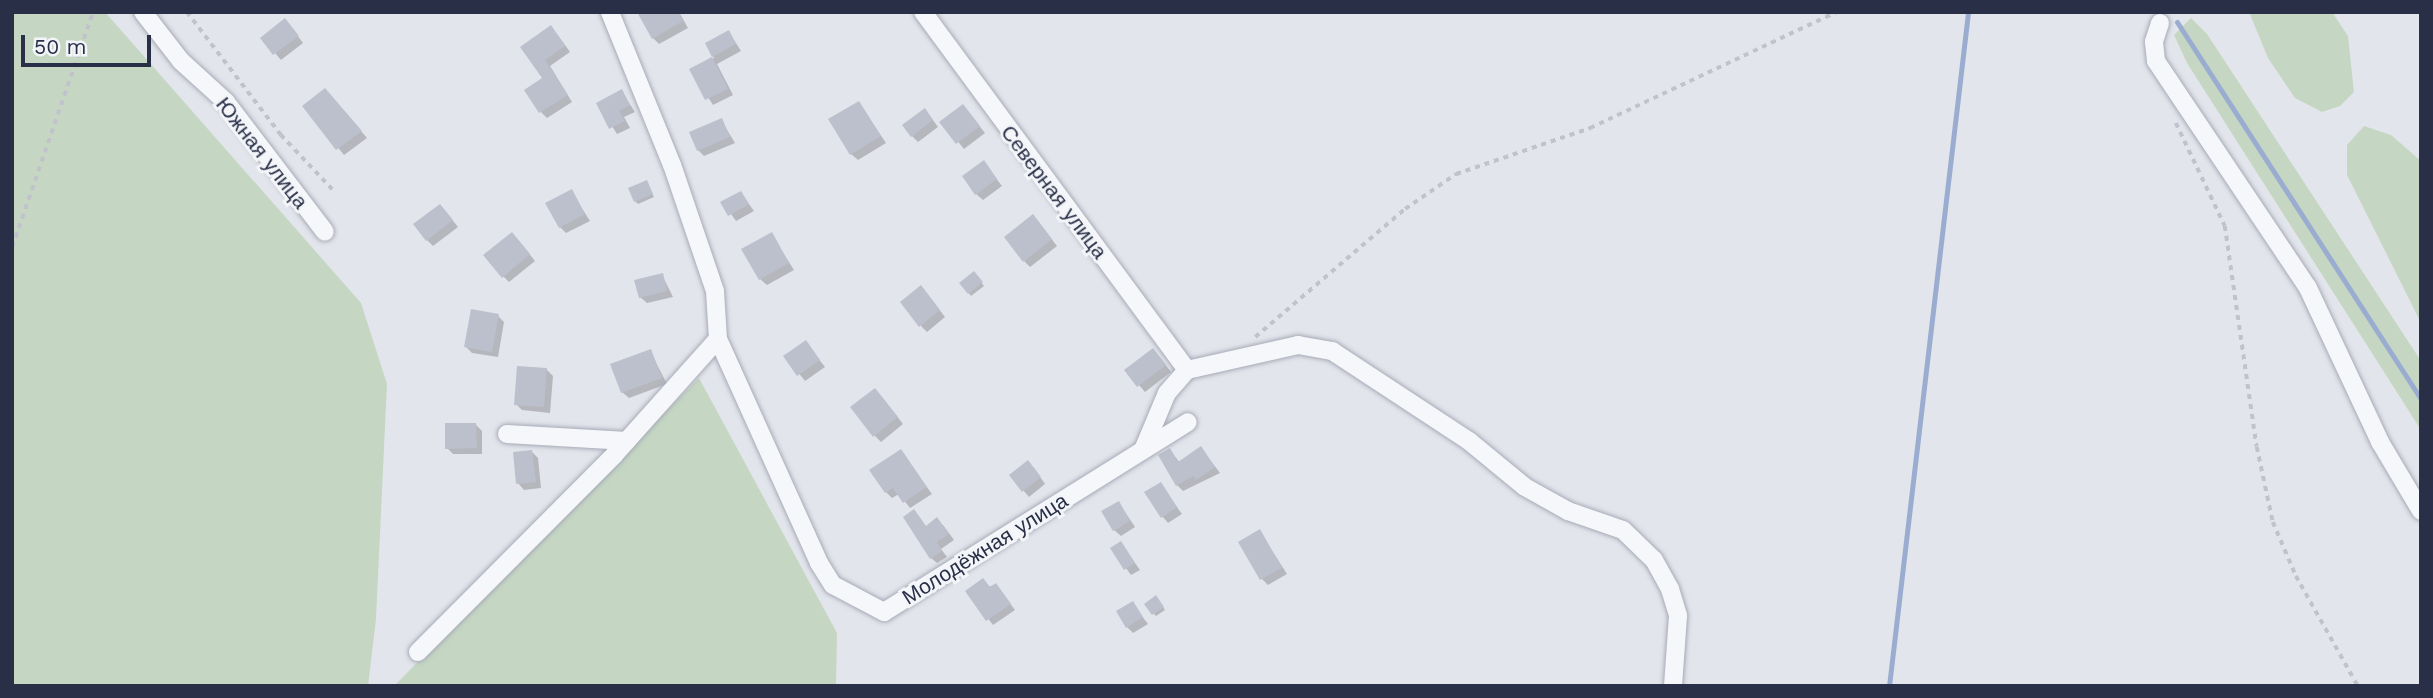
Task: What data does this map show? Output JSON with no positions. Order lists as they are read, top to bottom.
{
  "streets": {
    "street": ["Южная улица", "Северная улица", "Молодёжная улица"]
  },
  "scale_bar": "50 m"
}
